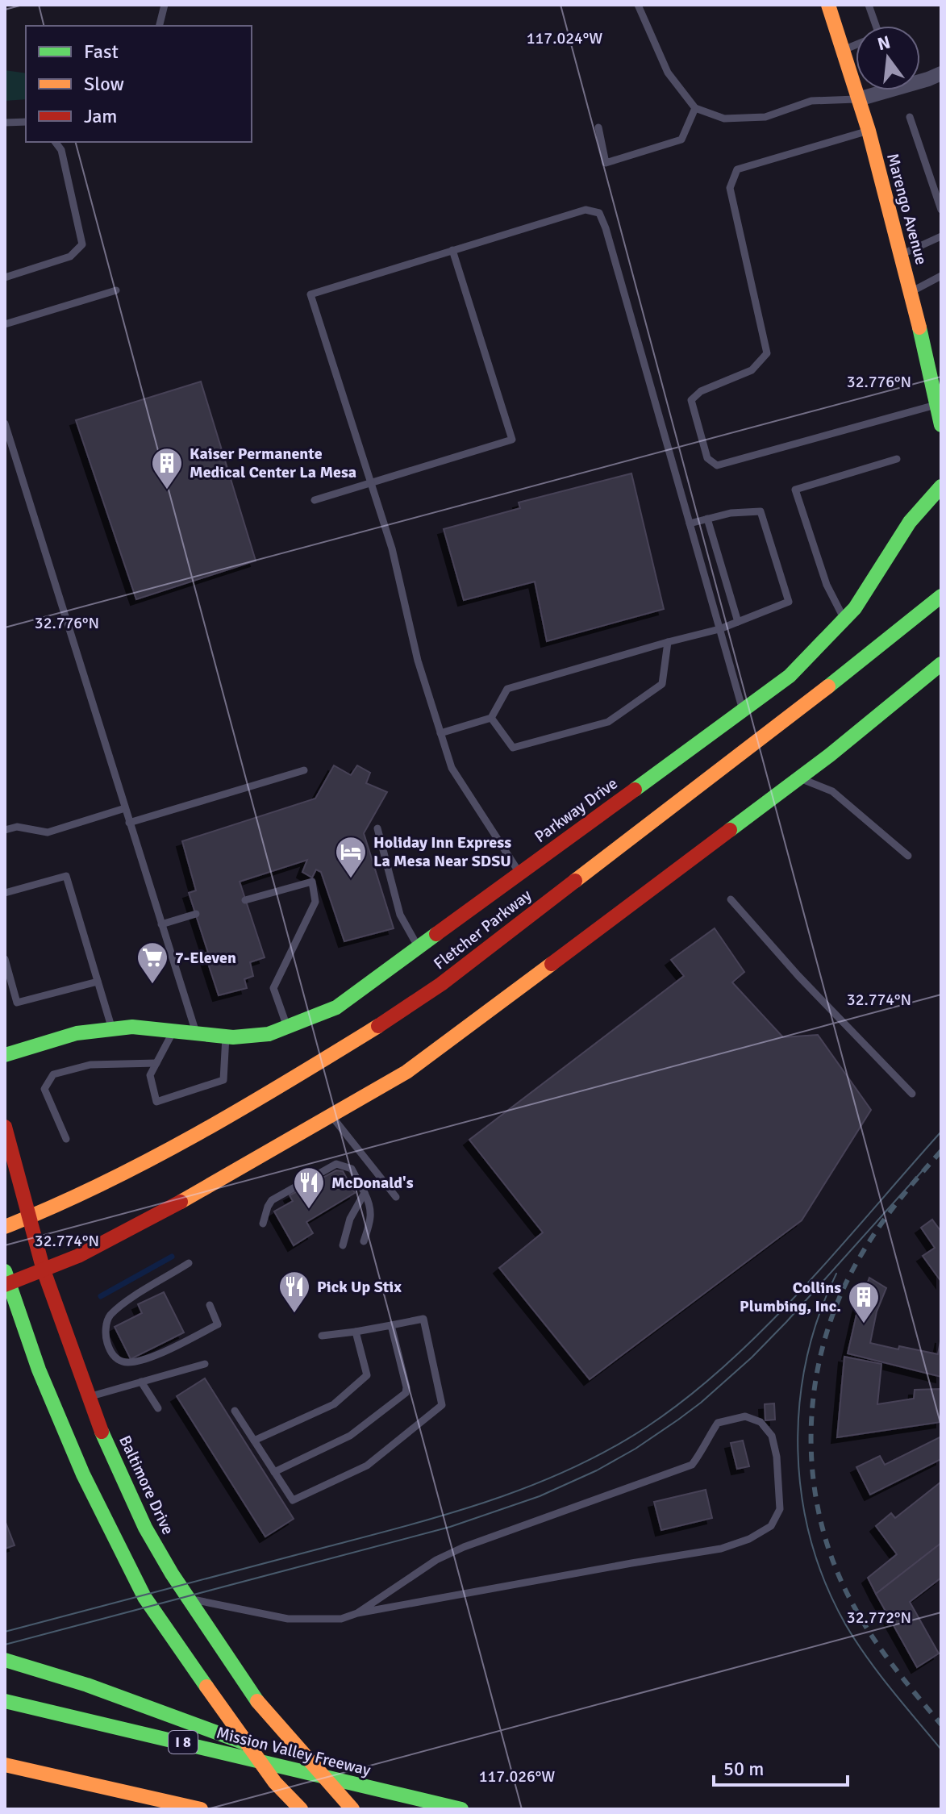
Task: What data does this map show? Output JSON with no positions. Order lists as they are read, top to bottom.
{
  "streets": {
    "main road": [
      "Marengo Avenue",
      "Parkway Drive",
      "Fletcher Parkway",
      "Baltimore Drive",
      "I 8",
      "Mission Valley Freeway"
    ]
  },
  "crossings": [
    ["Fletcher Parkway", "Baltimore Drive"]
  ],
  "places": {
    "building": ["Kaiser Permanente Medical Center La Mesa", "Collins Plumbing, Inc."],
    "hotel": ["Holiday Inn Express La Mesa Near SDSU"],
    "supermarket": ["7-Eleven"],
    "restaurant": ["McDonald's", "Pick Up Stix"]
  },
  "legend": ["Fast", "Slow", "Jam"],
  "scale_bar": "50 m",
  "north": "top",
  "coordinates": [
    "117.024°W",
    "32.776°N",
    "32.774°N",
    "32.772°N",
    "117.026°W"
  ]
}
